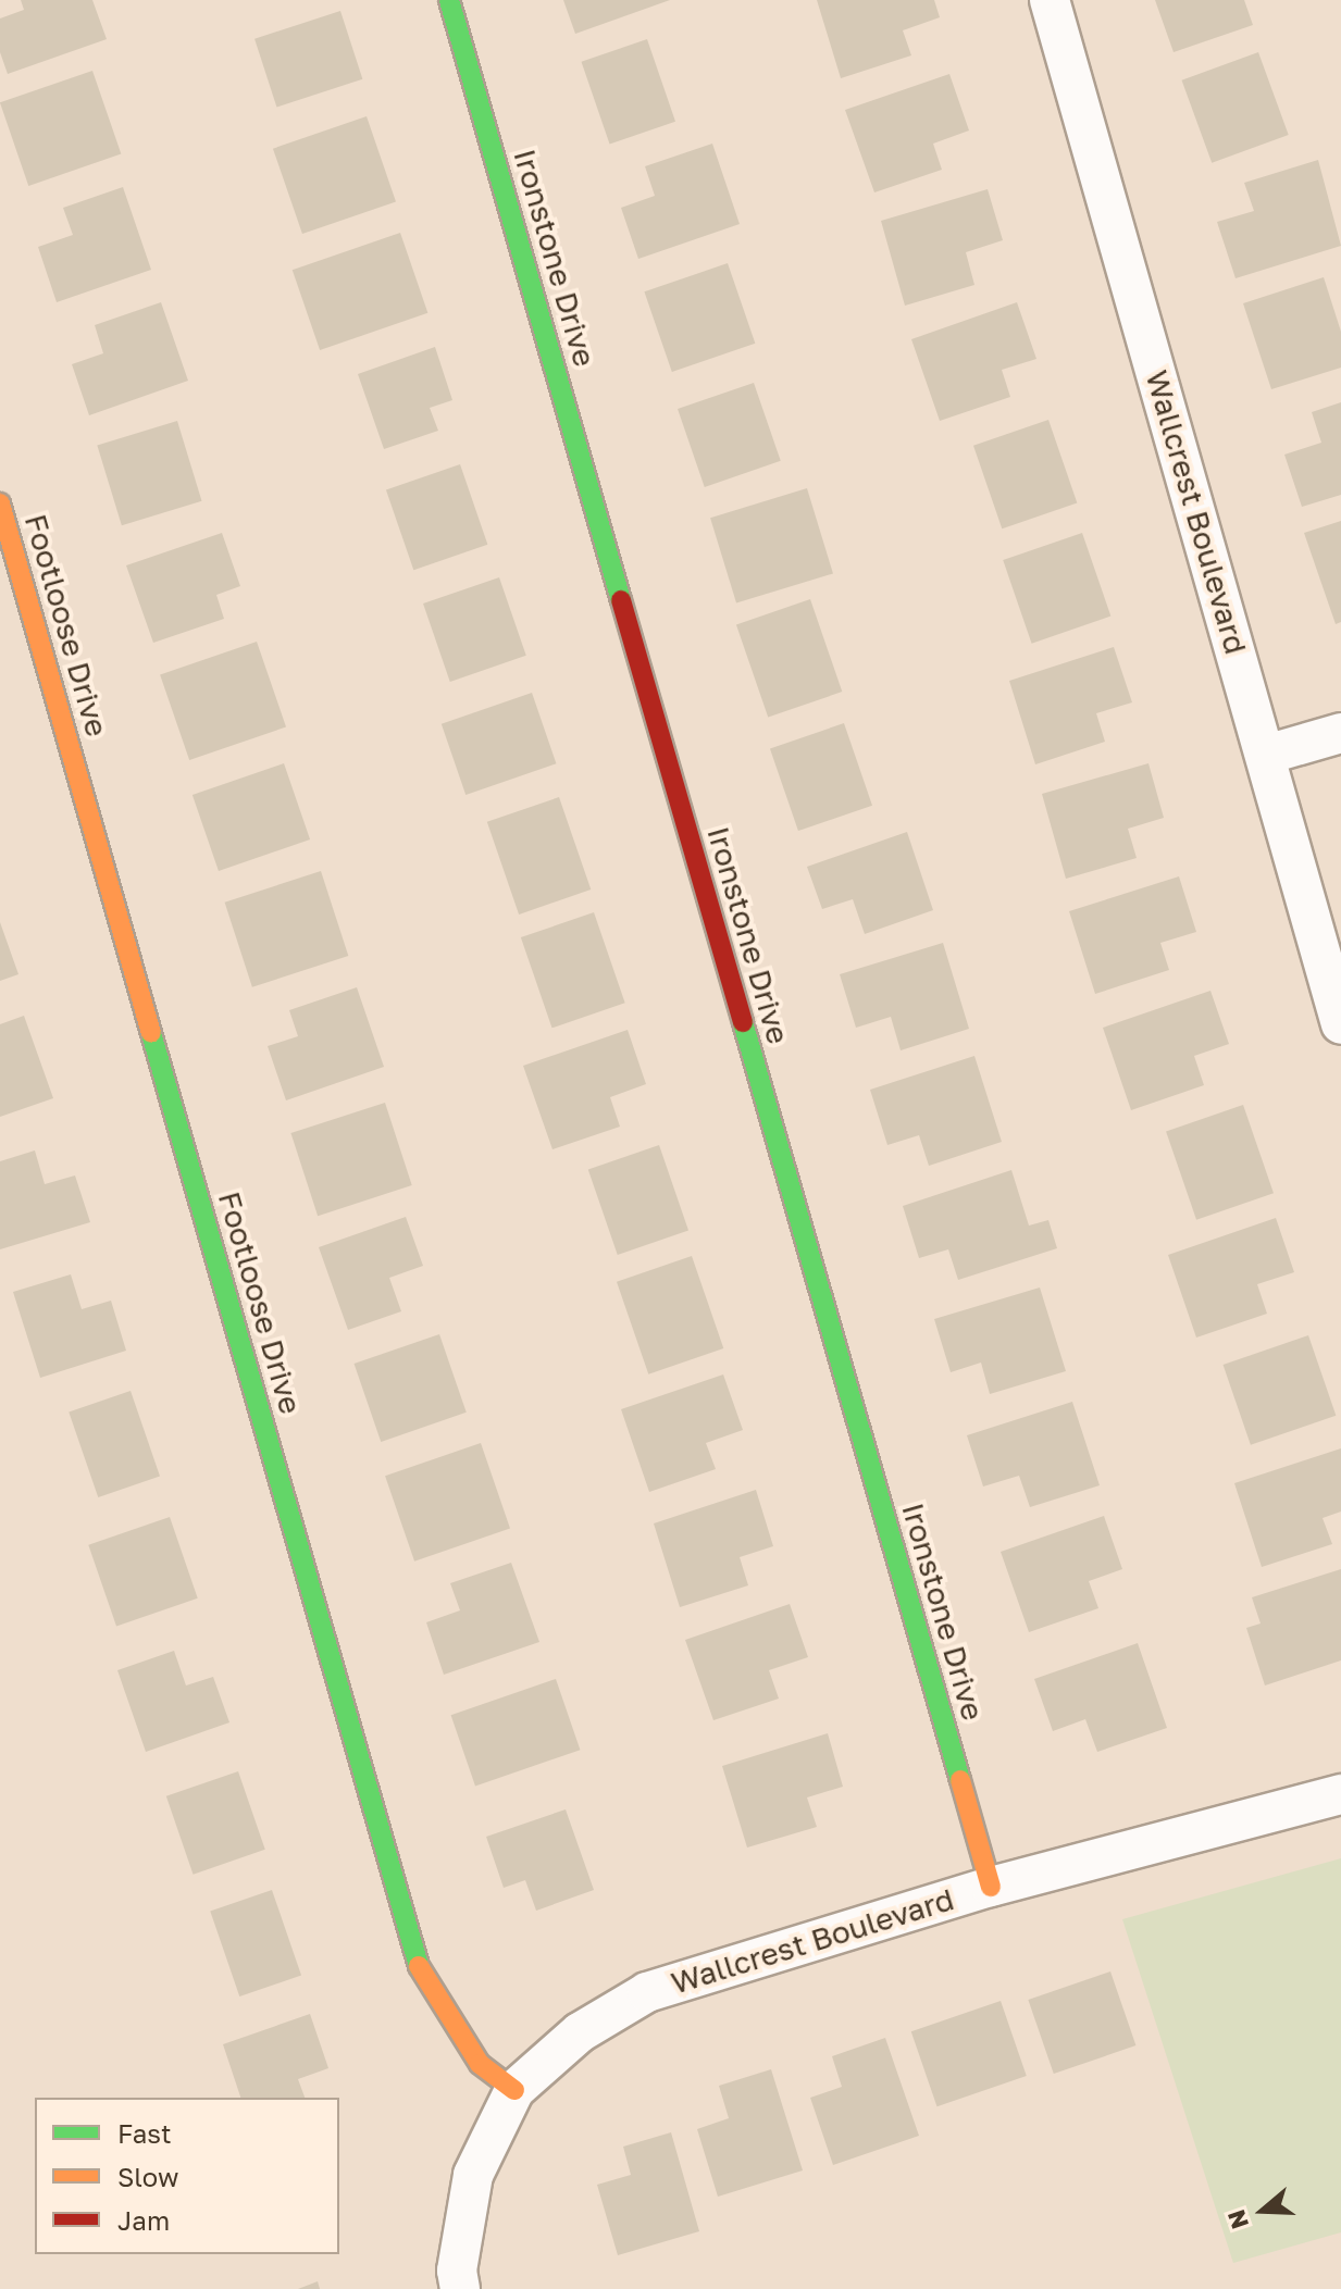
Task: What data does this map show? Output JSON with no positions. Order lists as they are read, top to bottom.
{
  "streets": {
    "street": ["Ironstone Drive", "Wallcrest Boulevard", "Footloose Drive"]
  },
  "crossings": [
    ["Ironstone Drive", "Wallcrest Boulevard"],
    ["Wallcrest Boulevard", "Footloose Drive"]
  ],
  "legend": ["Fast", "Slow", "Jam"],
  "north": "left"
}
